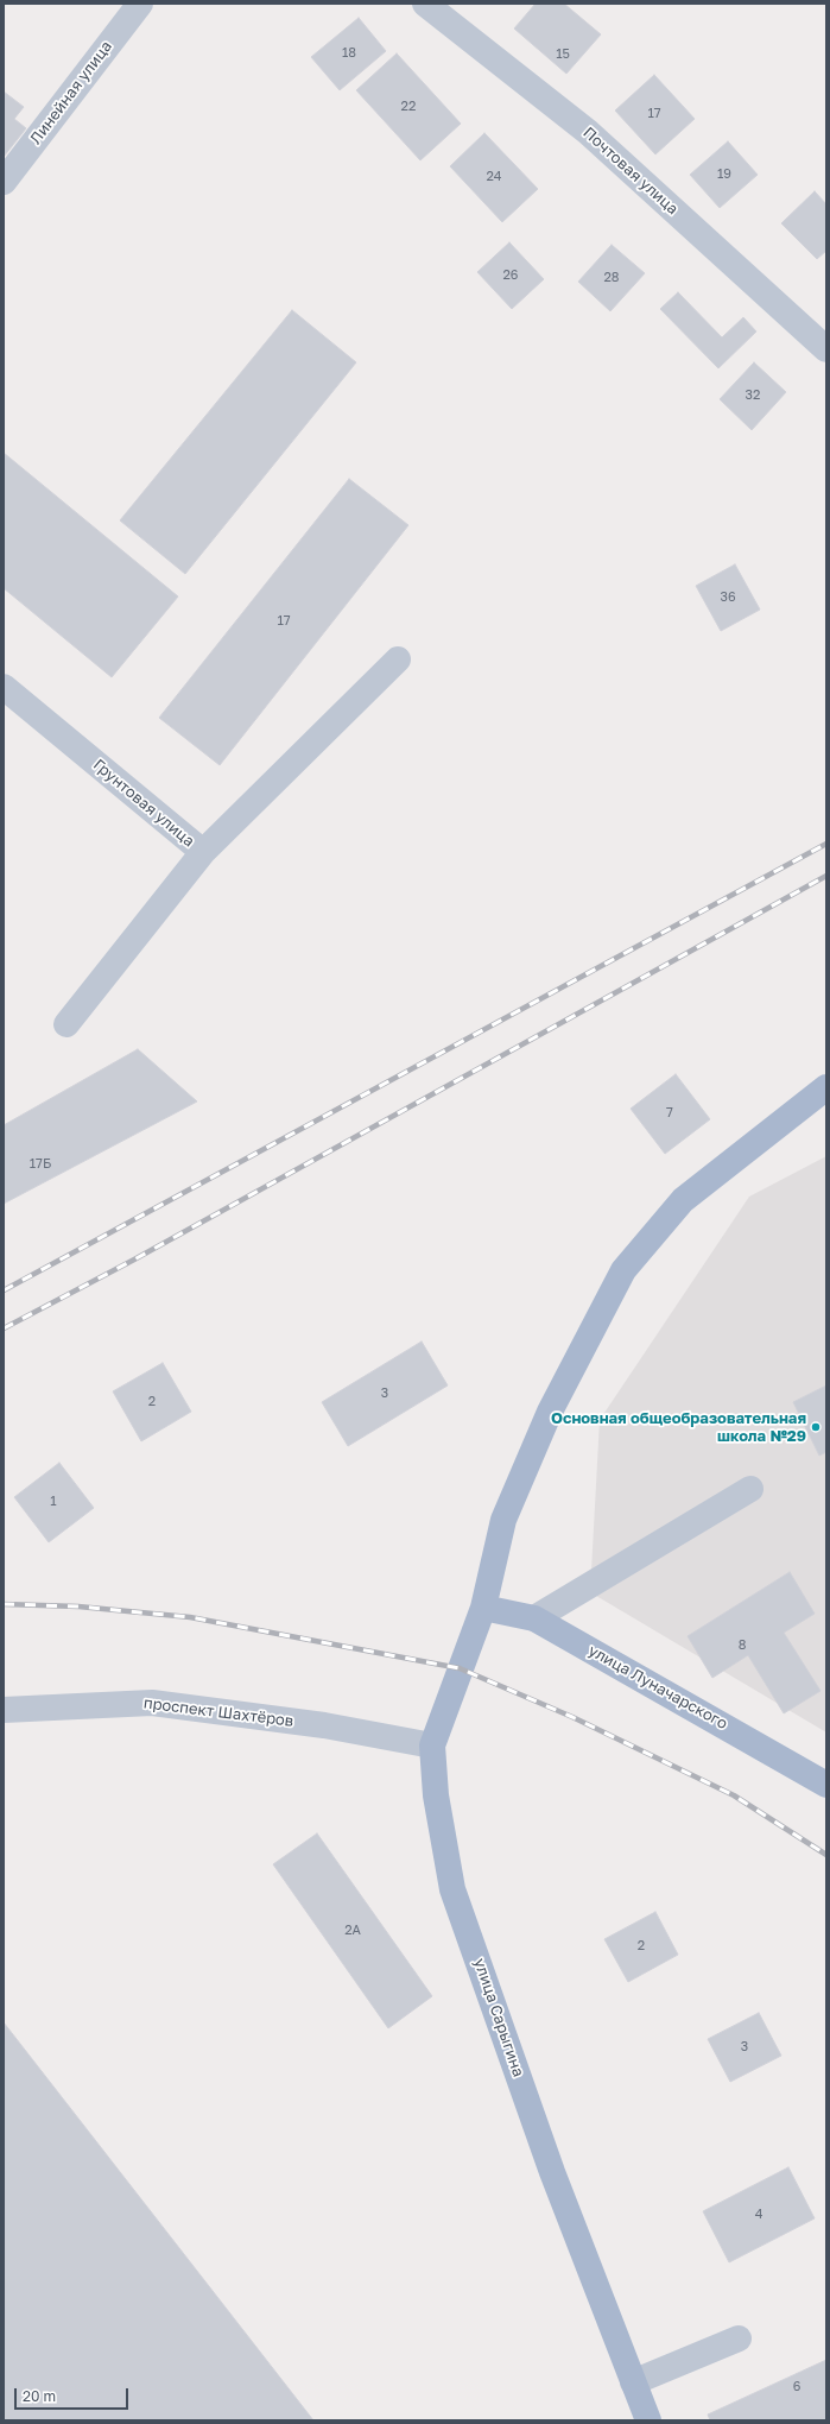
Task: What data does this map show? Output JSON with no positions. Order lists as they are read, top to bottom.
{
  "streets": {
    "main road": ["улица Луначарского", "улица Сарыгина"],
    "street": [
      "Линейная улица",
      "Почтовая улица",
      "Грунтовая улица",
      "проспект Шахтёров"
    ]
  },
  "crossings": [
    ["улица Луначарского", "улица Сарыгина"],
    ["проспект Шахтёров", "улица Сарыгина"]
  ],
  "places": ["Основная общеобразовательная школа №29"],
  "house_numbers": [
    "18",
    "15",
    "22",
    "17",
    "19",
    "24",
    "26",
    "28",
    "32",
    "36",
    "17",
    "7",
    "17Б",
    "3",
    "2",
    "1",
    "8",
    "2А",
    "2",
    "3",
    "4",
    "6"
  ],
  "scale_bar": "20 m"
}
